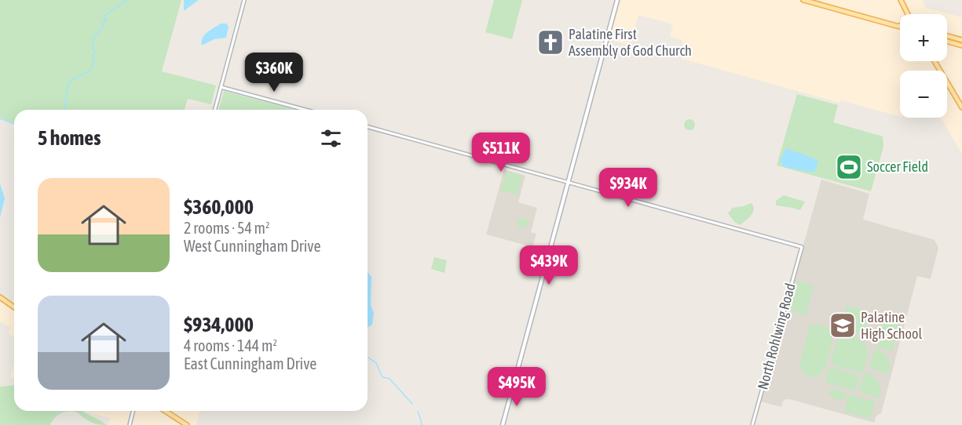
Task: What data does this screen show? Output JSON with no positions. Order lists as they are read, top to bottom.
{
  "streets": {
    "street": ["North Rohlwing Road"]
  },
  "places": {
    "church": ["Palatine First Assembly of God Church"],
    "sports": ["Soccer Field"],
    "school or university": ["Palatine High School"]
  },
  "page": {
    "map_buttons": ["+", "−"],
    "price": [
      "$360K",
      "$511K",
      "$934K",
      "$439K",
      "$495K"
    ],
    "heading": "5 homes",
    "list": [
      {
        "name": "$360,000",
        "note": "2 rooms · 54 m² · West Cunningham Drive"
      },
      {
        "name": "$934,000",
        "note": "4 rooms · 144 m² · East Cunningham Drive"
      }
    ]
  }
}
